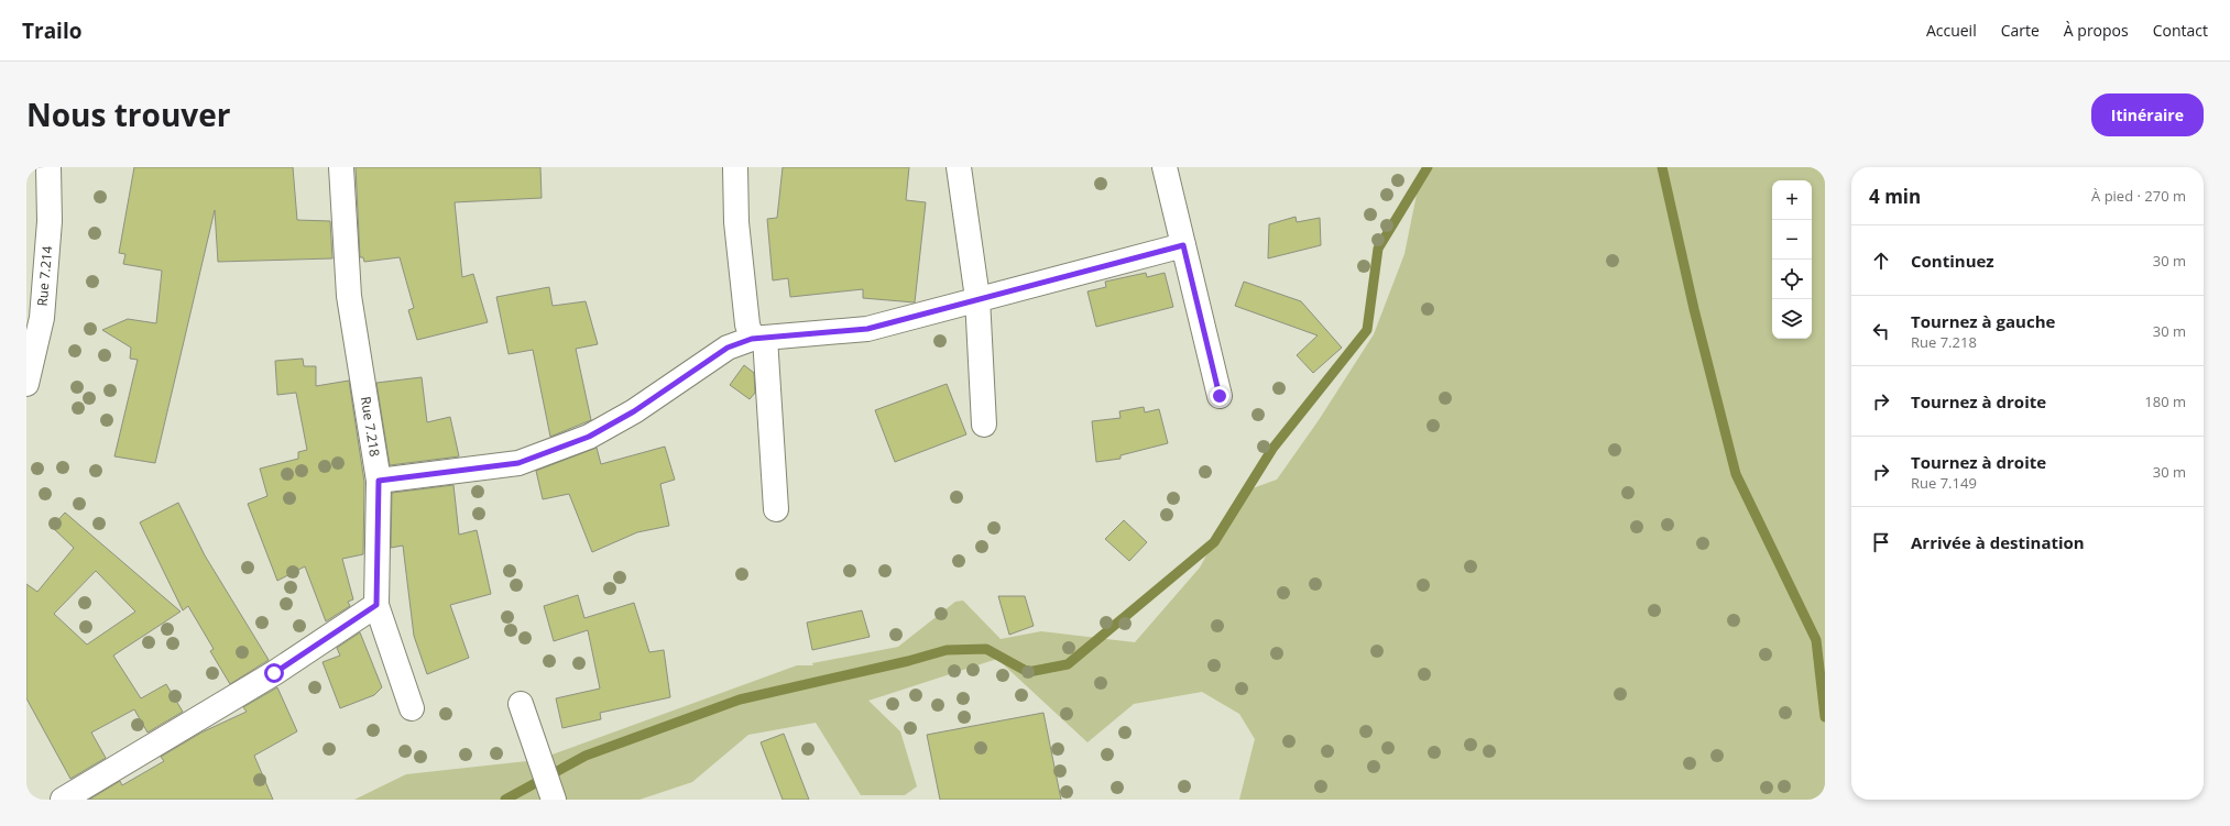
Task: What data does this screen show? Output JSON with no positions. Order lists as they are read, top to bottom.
{
  "streets": {
    "street": ["Rue 7.214", "Rue 7.218"]
  },
  "page": {
    "header": "Trailo",
    "nav": [
      "Accueil",
      "Carte",
      "À propos",
      "Contact"
    ],
    "title": "Nous trouver",
    "buttons": "Itinéraire",
    "heading": ["4 min", "À pied · 270 m"],
    "map_buttons": ["+", "−"],
    "list": [
      ["Continuez", "30 m"],
      ["Tournez à gauche", "Rue 7.218", "30 m"],
      ["Tournez à droite", "180 m"],
      ["Tournez à droite", "Rue 7.149", "30 m"],
      "Arrivée à destination"
    ]
  }
}
